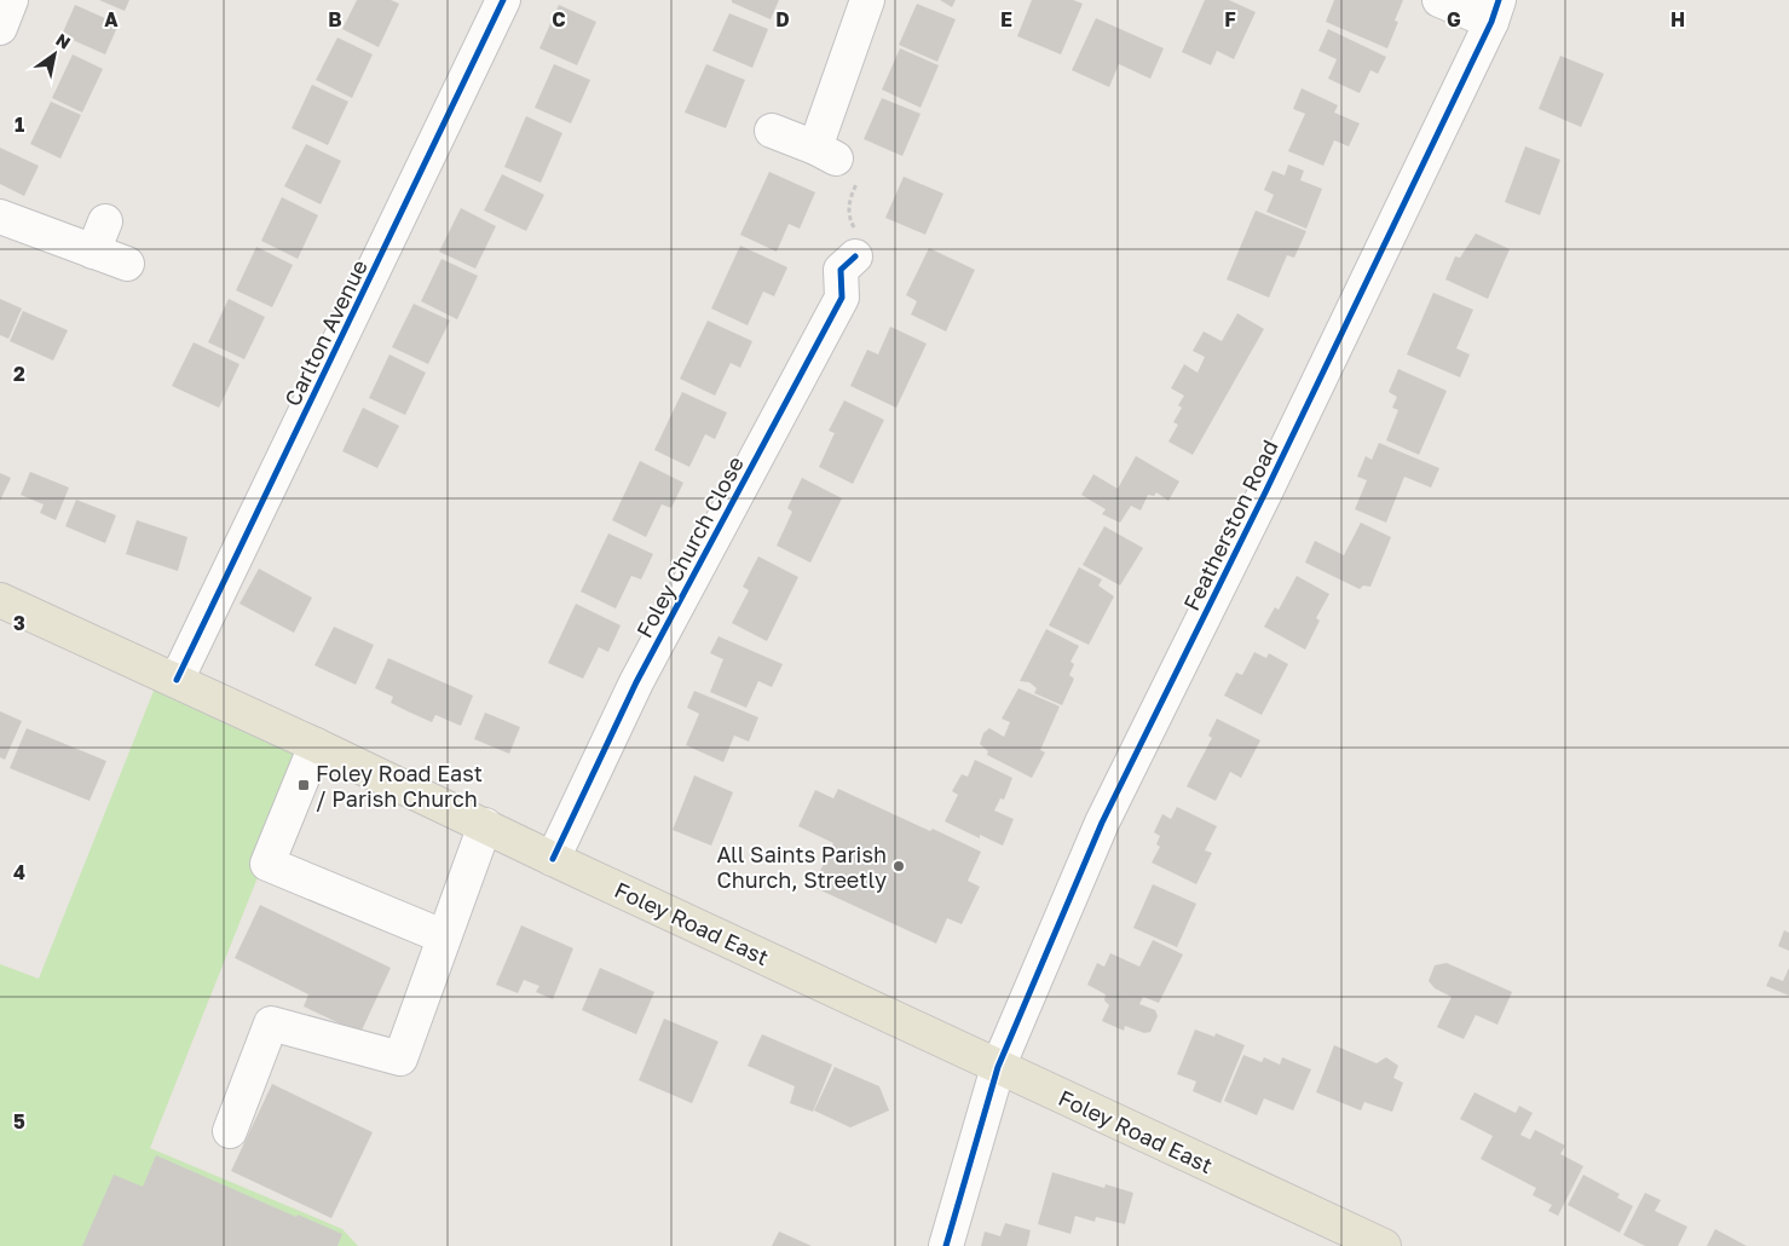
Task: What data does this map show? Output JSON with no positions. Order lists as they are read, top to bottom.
{
  "streets": {
    "main road": ["Foley Road East"],
    "street": ["Carlton Avenue", "Featherston Road", "Foley Church Close"]
  },
  "crossings": [
    ["Carlton Avenue", "Foley Road East"],
    ["Featherston Road", "Foley Road East"],
    ["Foley Church Close", "Foley Road East"]
  ],
  "places": {
    "transit": ["Foley Road East / Parish Church"],
    "other": ["All Saints Parish Church, Streetly"]
  },
  "north": "top right",
  "grid": {
    "columns": [
      "A",
      "B",
      "C",
      "D",
      "E",
      "F",
      "G",
      "H"
    ],
    "rows": [
      "1",
      "2",
      "3",
      "4",
      "5"
    ]
  }
}
